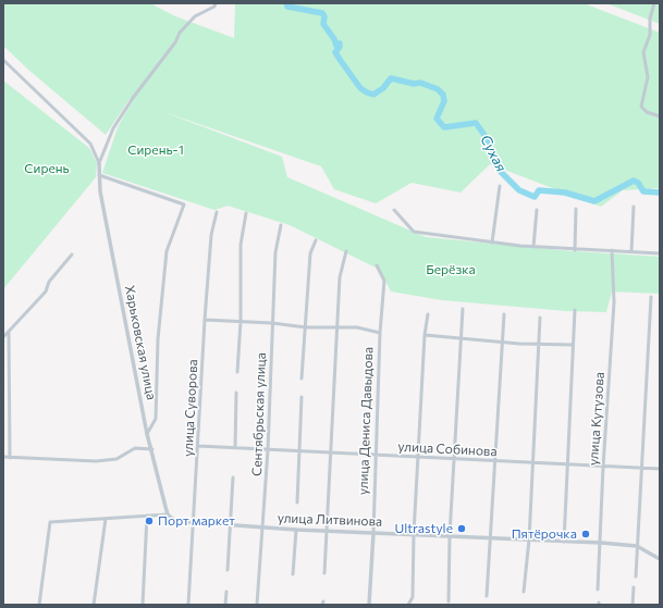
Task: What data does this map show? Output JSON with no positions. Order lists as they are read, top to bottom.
{
  "streets": {
    "street": [
      "Харьковская улица",
      "улица Суворова",
      "Сентябрьская улица",
      "улица Кутузова",
      "улица Дениса Давыдова",
      "улица Собинова",
      "улица Литвинова"
    ]
  },
  "crossings": [
    ["Харьковская улица", "улица Литвинова"],
    ["улица Суворова", "улица Собинова"],
    ["улица Суворова", "улица Литвинова"],
    ["Сентябрьская улица", "улица Собинова"],
    ["Сентябрьская улица", "улица Литвинова"],
    ["улица Кутузова", "улица Собинова"],
    ["улица Кутузова", "улица Литвинова"],
    ["улица Дениса Давыдова", "улица Собинова"],
    ["улица Дениса Давыдова", "улица Литвинова"]
  ],
  "water": ["Сухая"],
  "parks": ["Сирень-1", "Сирень", "Берёзка"],
  "places": ["Порт маркет", "Ultrastyle", "Пятёрочка"]
}
